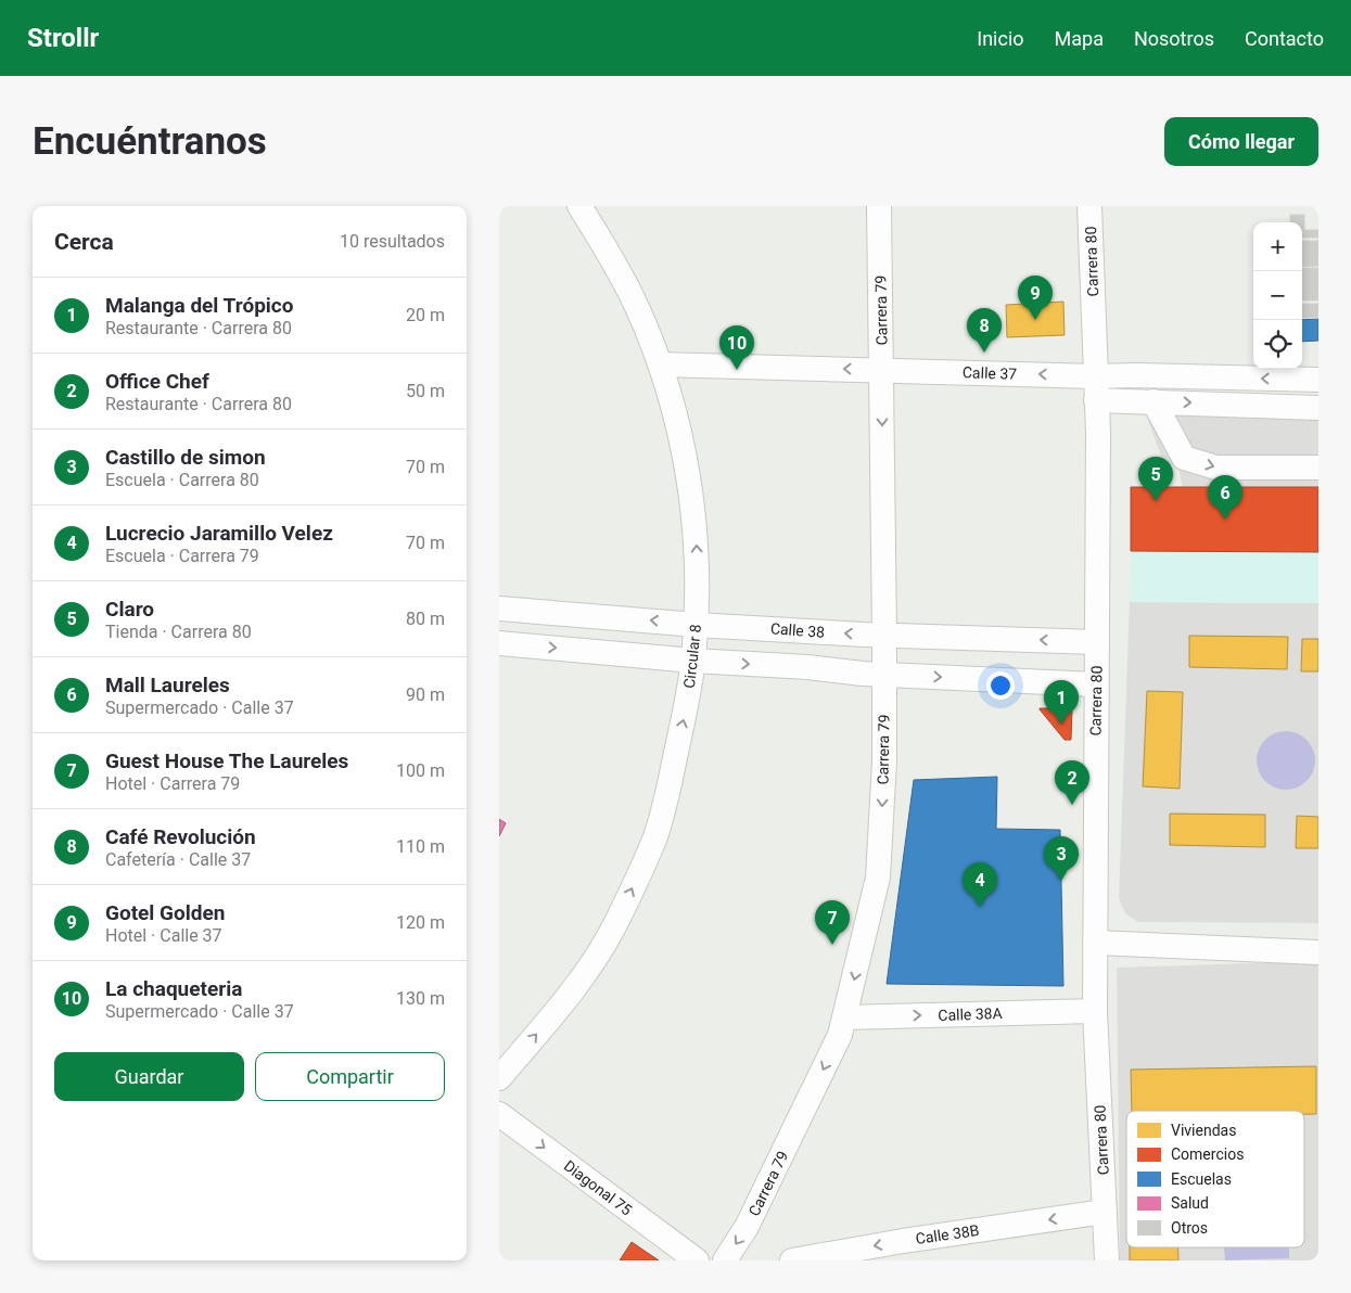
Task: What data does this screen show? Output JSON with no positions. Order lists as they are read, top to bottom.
{
  "streets": {
    "street": [
      "Carrera 80",
      "Carrera 79",
      "Calle 37",
      "Calle 38",
      "Circular 8",
      "Calle 38A",
      "Diagonal 75",
      "Calle 38B"
    ]
  },
  "crossings": [
    ["Carrera 80", "Calle 37"],
    ["Carrera 80", "Calle 38"],
    ["Carrera 80", "Calle 38A"],
    ["Carrera 80", "Calle 38B"],
    ["Carrera 79", "Calle 37"],
    ["Carrera 79", "Calle 38"],
    ["Carrera 79", "Calle 38A"],
    ["Calle 37", "Circular 8"],
    ["Calle 38", "Circular 8"]
  ],
  "one_way": [
    "Carrera 79",
    "Circular 8",
    "Calle 38A",
    "Diagonal 75",
    "Calle 38B"
  ],
  "legend": [
    "Viviendas",
    "Comercios",
    "Escuelas",
    "Salud",
    "Otros"
  ],
  "page": {
    "header": "Strollr",
    "nav": [
      "Inicio",
      "Mapa",
      "Nosotros",
      "Contacto"
    ],
    "buttons": [
      "Cómo llegar",
      ["Guardar", "Compartir"]
    ],
    "title": "Encuéntranos",
    "heading": ["Cerca", "10 resultados"],
    "map_buttons": ["+", "−"],
    "pins": [
      "9",
      "8",
      "10",
      "5",
      "6",
      "1",
      "2",
      "3",
      "4",
      "7"
    ],
    "list": [
      {
        "mark": "1",
        "name": "Malanga del Trópico",
        "note": "Restaurante · Carrera 80",
        "value": "20 m"
      },
      {
        "mark": "2",
        "name": "Office Chef",
        "note": "Restaurante · Carrera 80",
        "value": "50 m"
      },
      {
        "mark": "3",
        "name": "Castillo de simon",
        "note": "Escuela · Carrera 80",
        "value": "70 m"
      },
      {
        "mark": "4",
        "name": "Lucrecio Jaramillo Velez",
        "note": "Escuela · Carrera 79",
        "value": "70 m"
      },
      {
        "mark": "5",
        "name": "Claro",
        "note": "Tienda · Carrera 80",
        "value": "80 m"
      },
      {
        "mark": "6",
        "name": "Mall Laureles",
        "note": "Supermercado · Calle 37",
        "value": "90 m"
      },
      {
        "mark": "7",
        "name": "Guest House The Laureles",
        "note": "Hotel · Carrera 79",
        "value": "100 m"
      },
      {
        "mark": "8",
        "name": "Café Revolución",
        "note": "Cafetería · Calle 37",
        "value": "110 m"
      },
      {
        "mark": "9",
        "name": "Gotel Golden",
        "note": "Hotel · Calle 37",
        "value": "120 m"
      },
      {
        "mark": "10",
        "name": "La chaqueteria",
        "note": "Supermercado · Calle 37",
        "value": "130 m"
      }
    ]
  }
}
